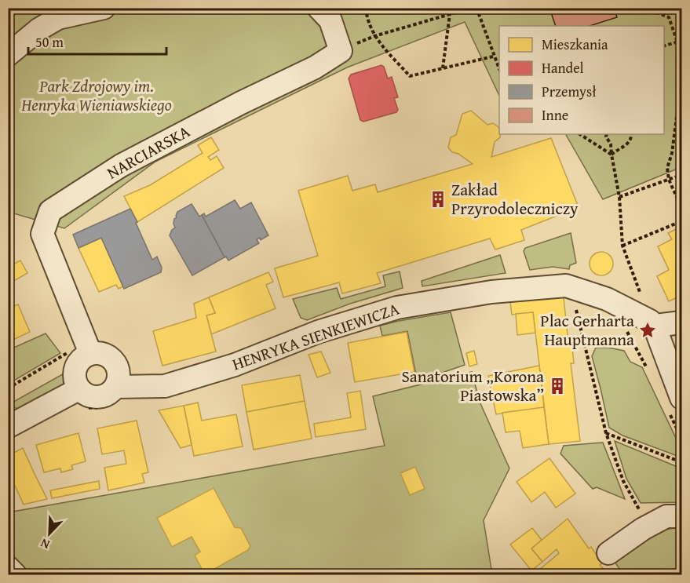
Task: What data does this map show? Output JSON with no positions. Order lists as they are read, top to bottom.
{
  "streets": {
    "street": ["NARCIARSKA", "HENRYKA SIENKIEWICZA"]
  },
  "parks": ["Park Zdrojowy im. Henryka Wieniawskiego"],
  "places": {
    "building": ["Zakład Przyrodoleczniczy", "Sanatorium „Korona Piastowska”"],
    "place": ["Plac Gerharta Hauptmanna"]
  },
  "legend": [
    "Mieszkania",
    "Handel",
    "Przemysł",
    "Inne"
  ],
  "scale_bar": "50 m",
  "north": "bottom left"
}
